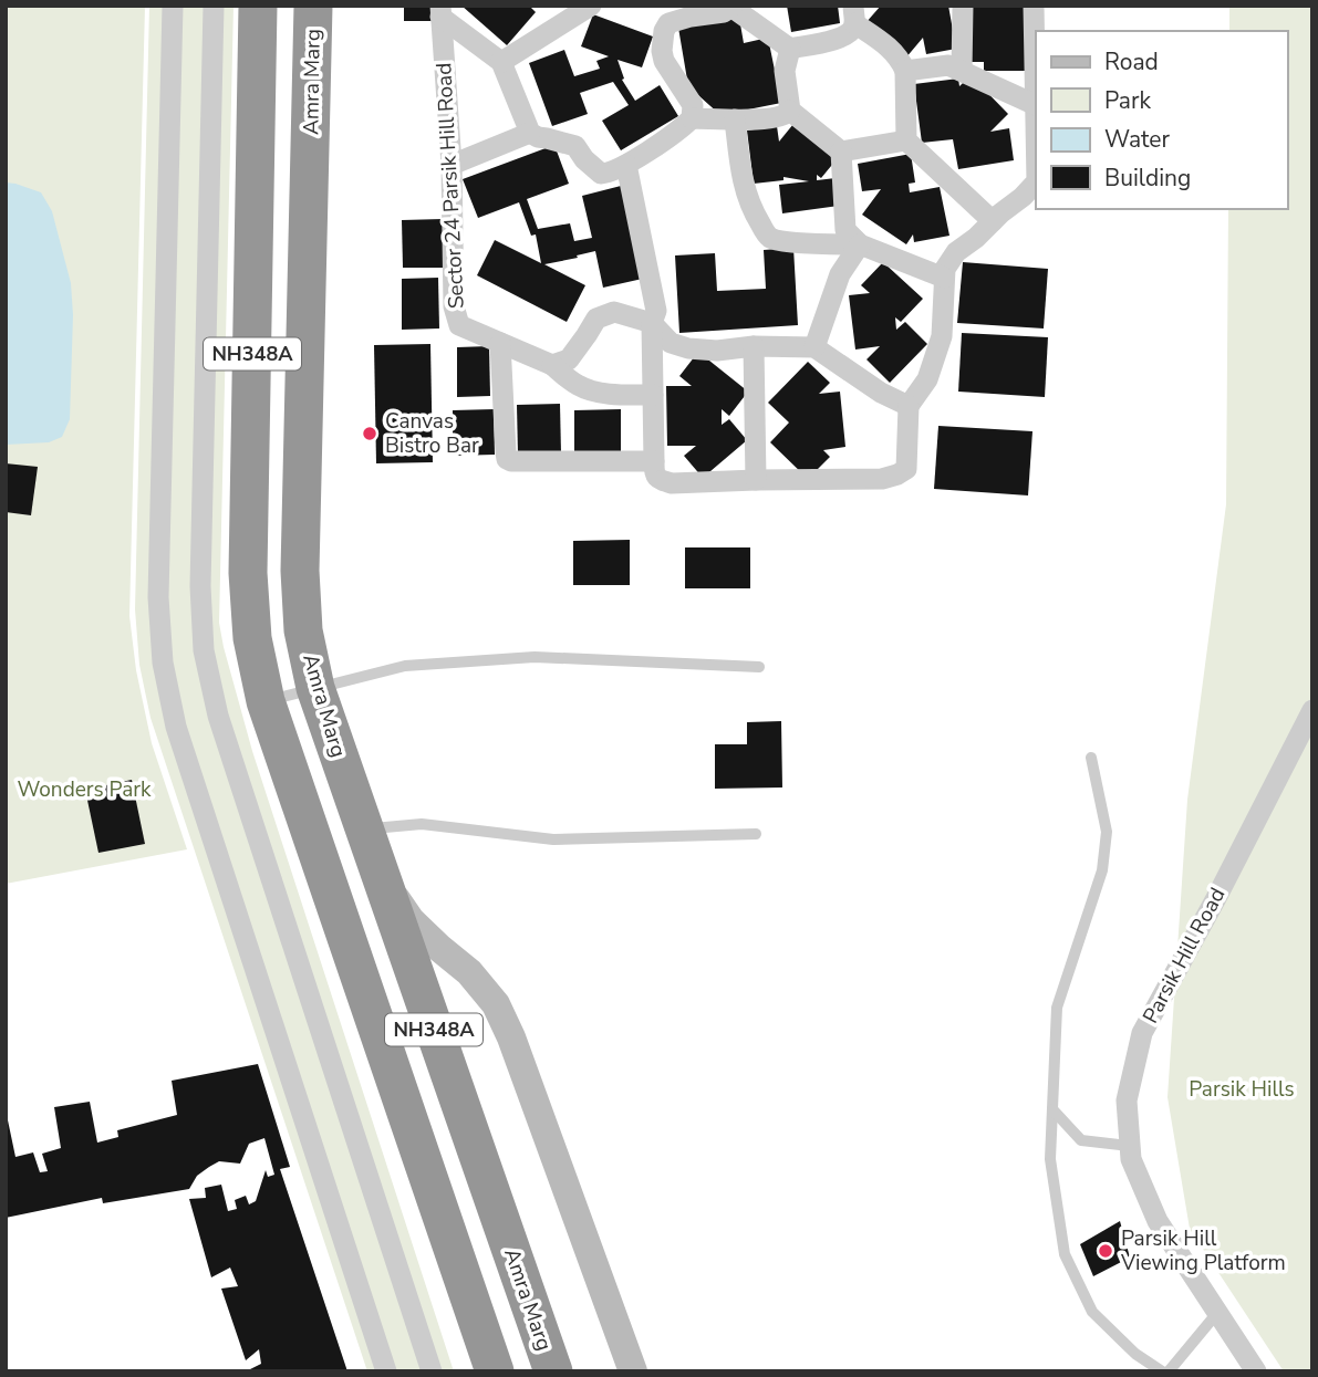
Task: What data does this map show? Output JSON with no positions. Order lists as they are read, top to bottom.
{
  "streets": {
    "highway": ["Amra Marg", "NH348A"],
    "street": ["Sector 24 Parsik Hill Road", "Parsik Hill Road"]
  },
  "parks": ["Wonders Park", "Parsik Hills"],
  "places": ["Canvas Bistro Bar", "Parsik Hill Viewing Platform"],
  "legend": [
    "Road",
    "Park",
    "Water",
    "Building"
  ]
}
